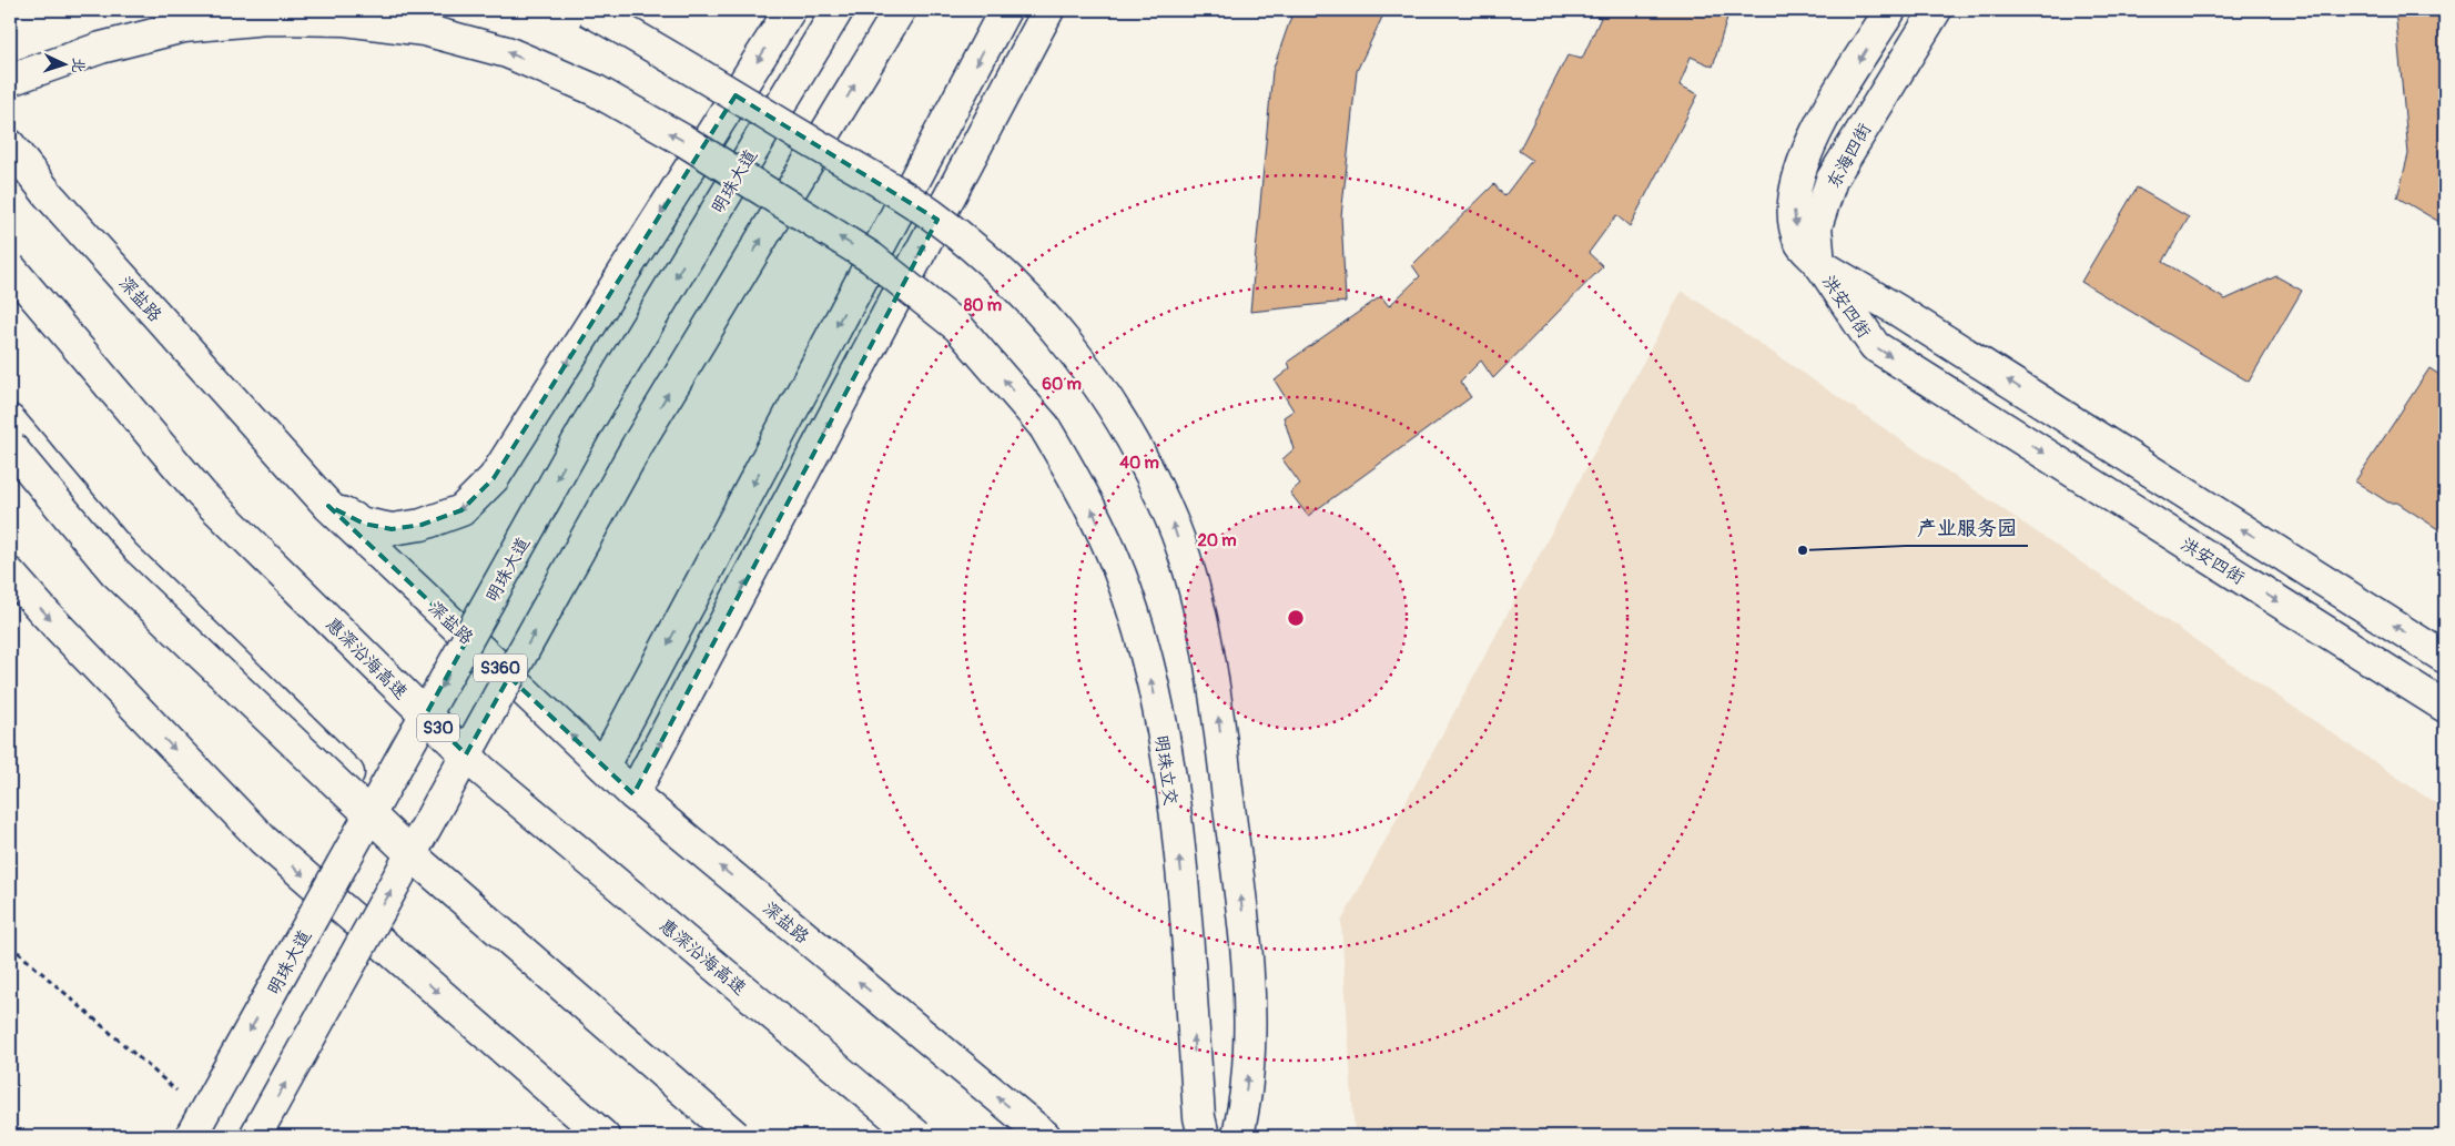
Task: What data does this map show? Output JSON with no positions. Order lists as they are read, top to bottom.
{
  "streets": {
    "main road": [
      "东海四街",
      "明珠大道",
      "深盐路",
      "洪安四街",
      "惠深沿海高速",
      "S360",
      "S30",
      "明珠立交"
    ]
  },
  "crossings": [
    ["东海四街", "洪安四街"]
  ],
  "one_way": ["明珠立交"],
  "places": ["产业服务园"],
  "north": "right",
  "rings": [
    "80 m",
    "60 m",
    "40 m",
    "20 m"
  ]
}
